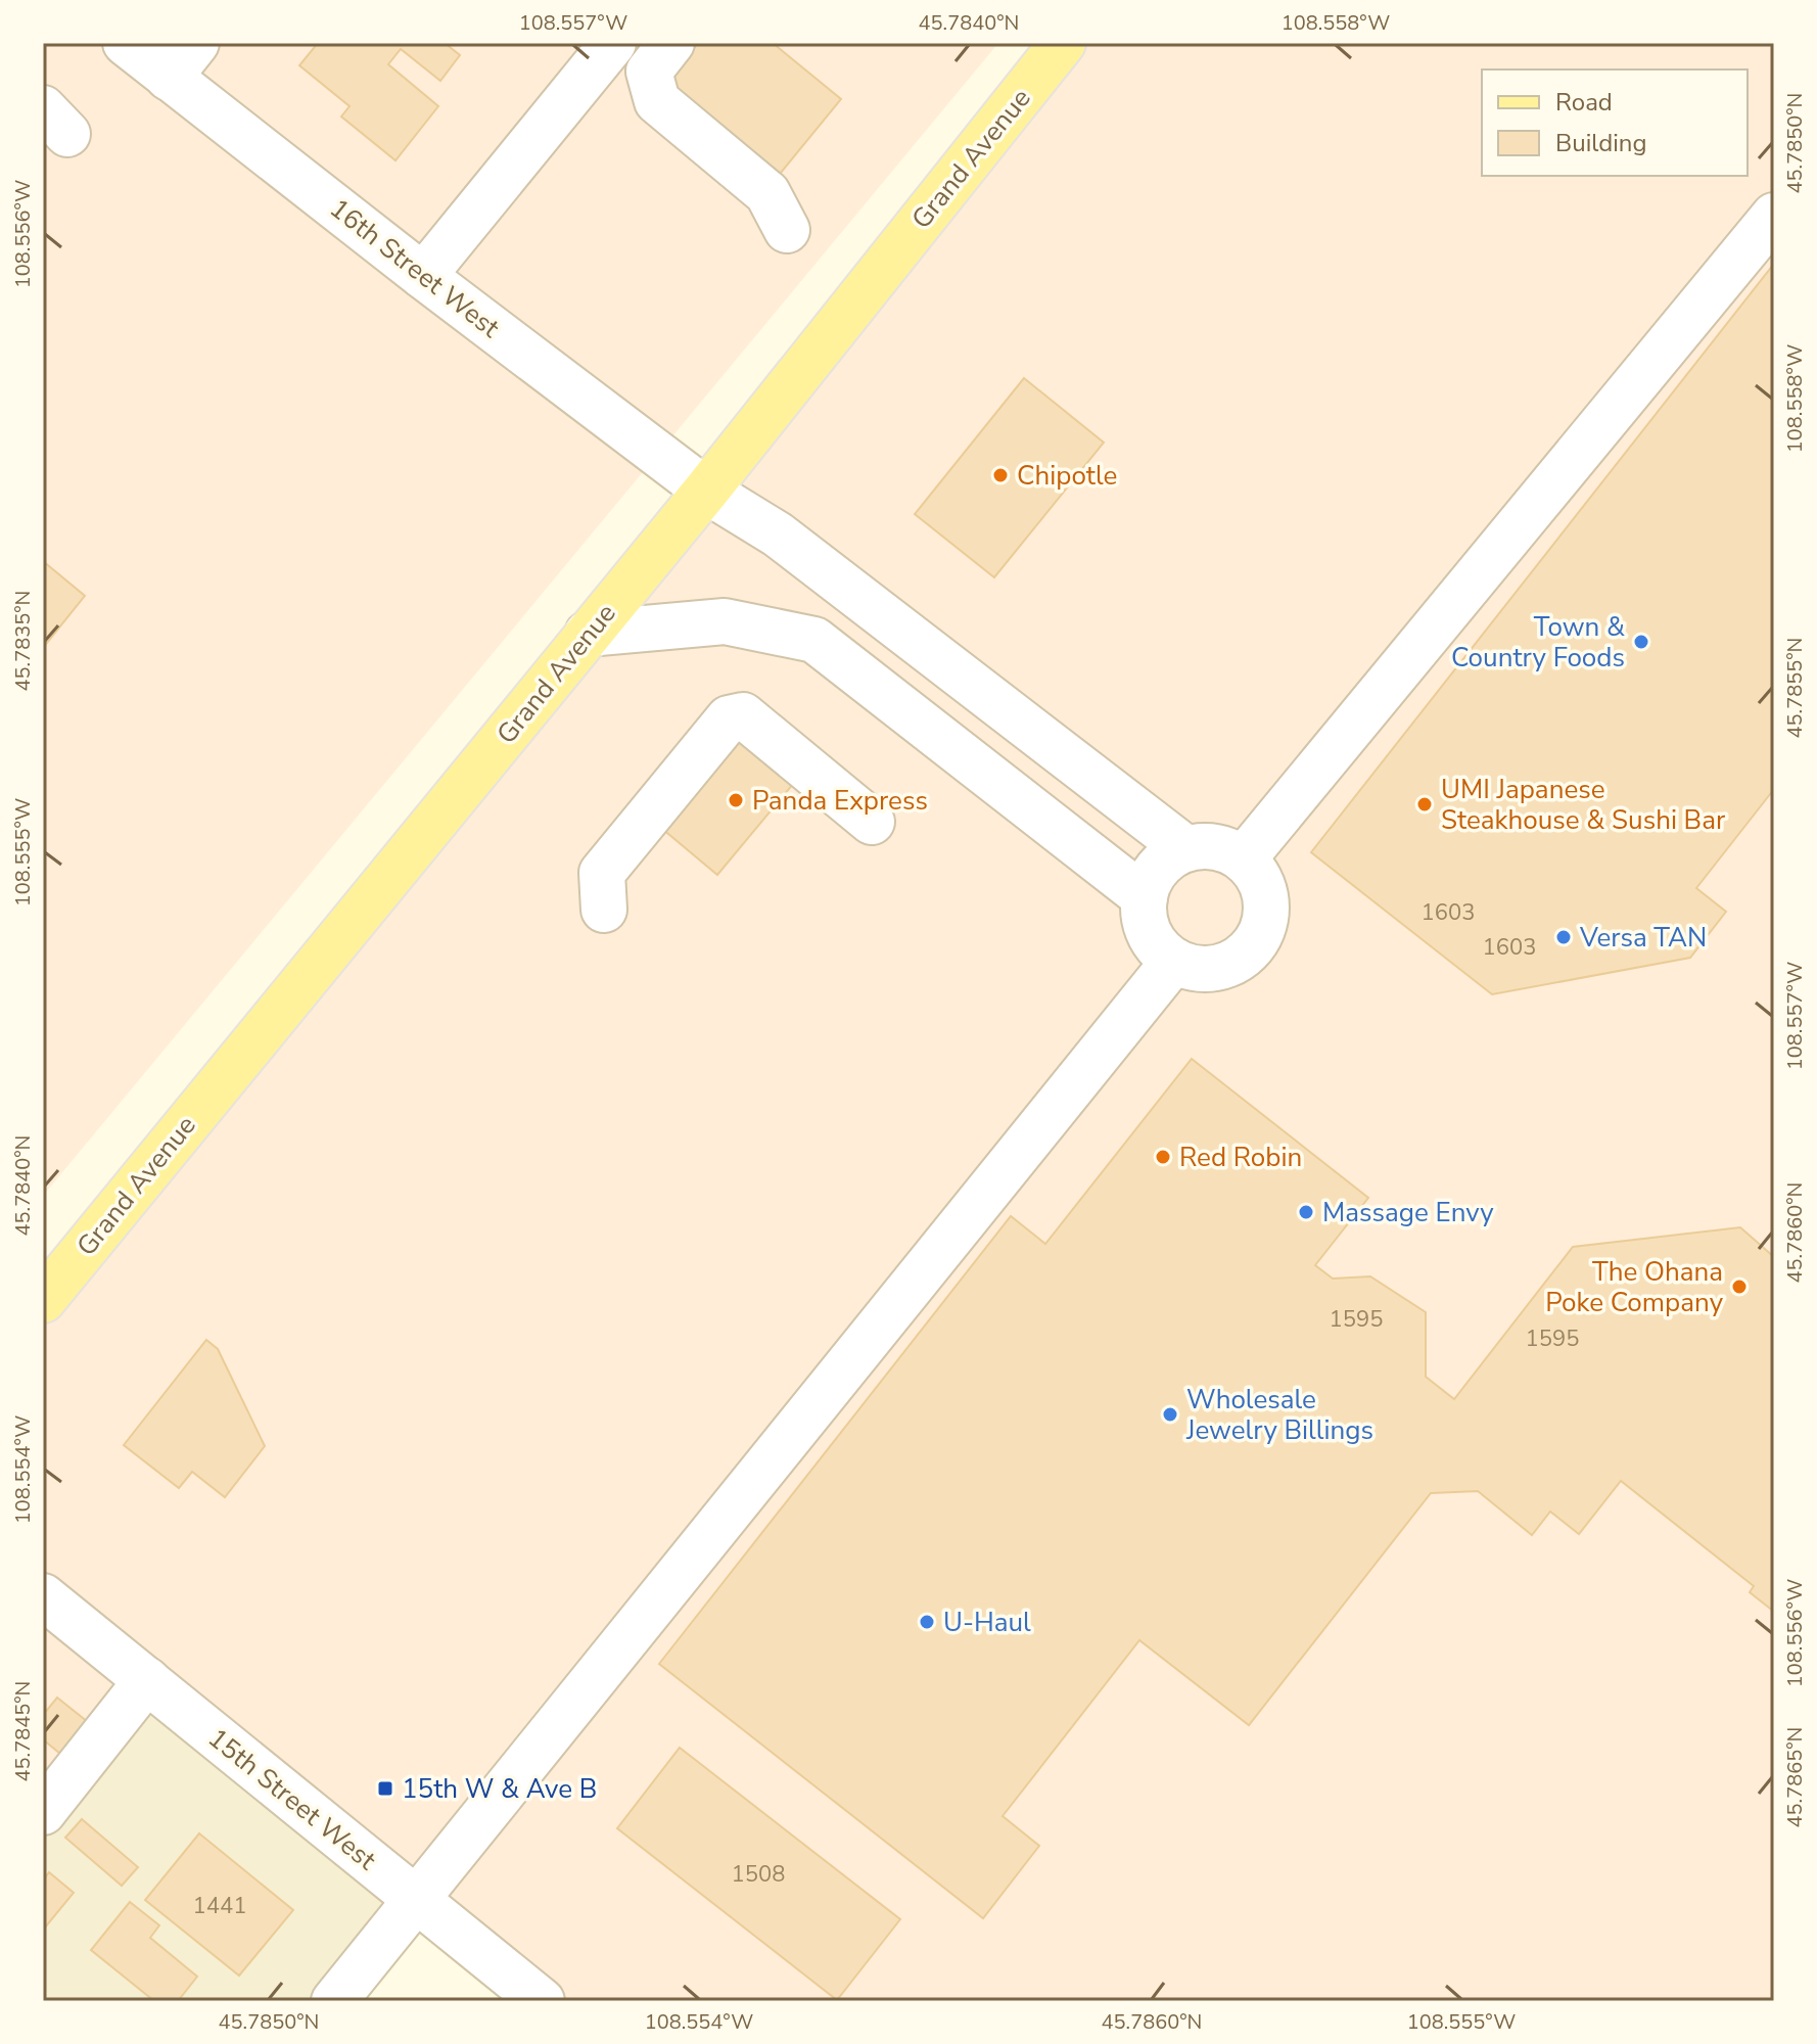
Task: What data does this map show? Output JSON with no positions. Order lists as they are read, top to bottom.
{
  "streets": {
    "main road": ["Grand Avenue"],
    "street": ["16th Street West", "15th Street West"]
  },
  "crossings": [
    ["Grand Avenue", "16th Street West"]
  ],
  "places": {
    "other": [
      "Chipotle",
      "Town & Country Foods",
      "Panda Express",
      "UMI Japanese Steakhouse & Sushi Bar",
      "Versa TAN",
      "Red Robin",
      "Massage Envy",
      "The Ohana Poke Company",
      "Wholesale Jewelry Billings",
      "U-Haul"
    ],
    "transit": ["15th W & Ave B"]
  },
  "house_numbers": [
    "1603",
    "1603",
    "1595",
    "1595",
    "1508",
    "1441"
  ],
  "legend": ["Road", "Building"],
  "coordinates": [
    "108.557°W",
    "45.7840°N",
    "108.558°W",
    "45.7850°N",
    "108.556°W",
    "45.7835°N",
    "45.7855°N",
    "108.555°W",
    "45.7860°N",
    "108.554°W",
    "45.7845°N",
    "45.7865°N"
  ]
}
